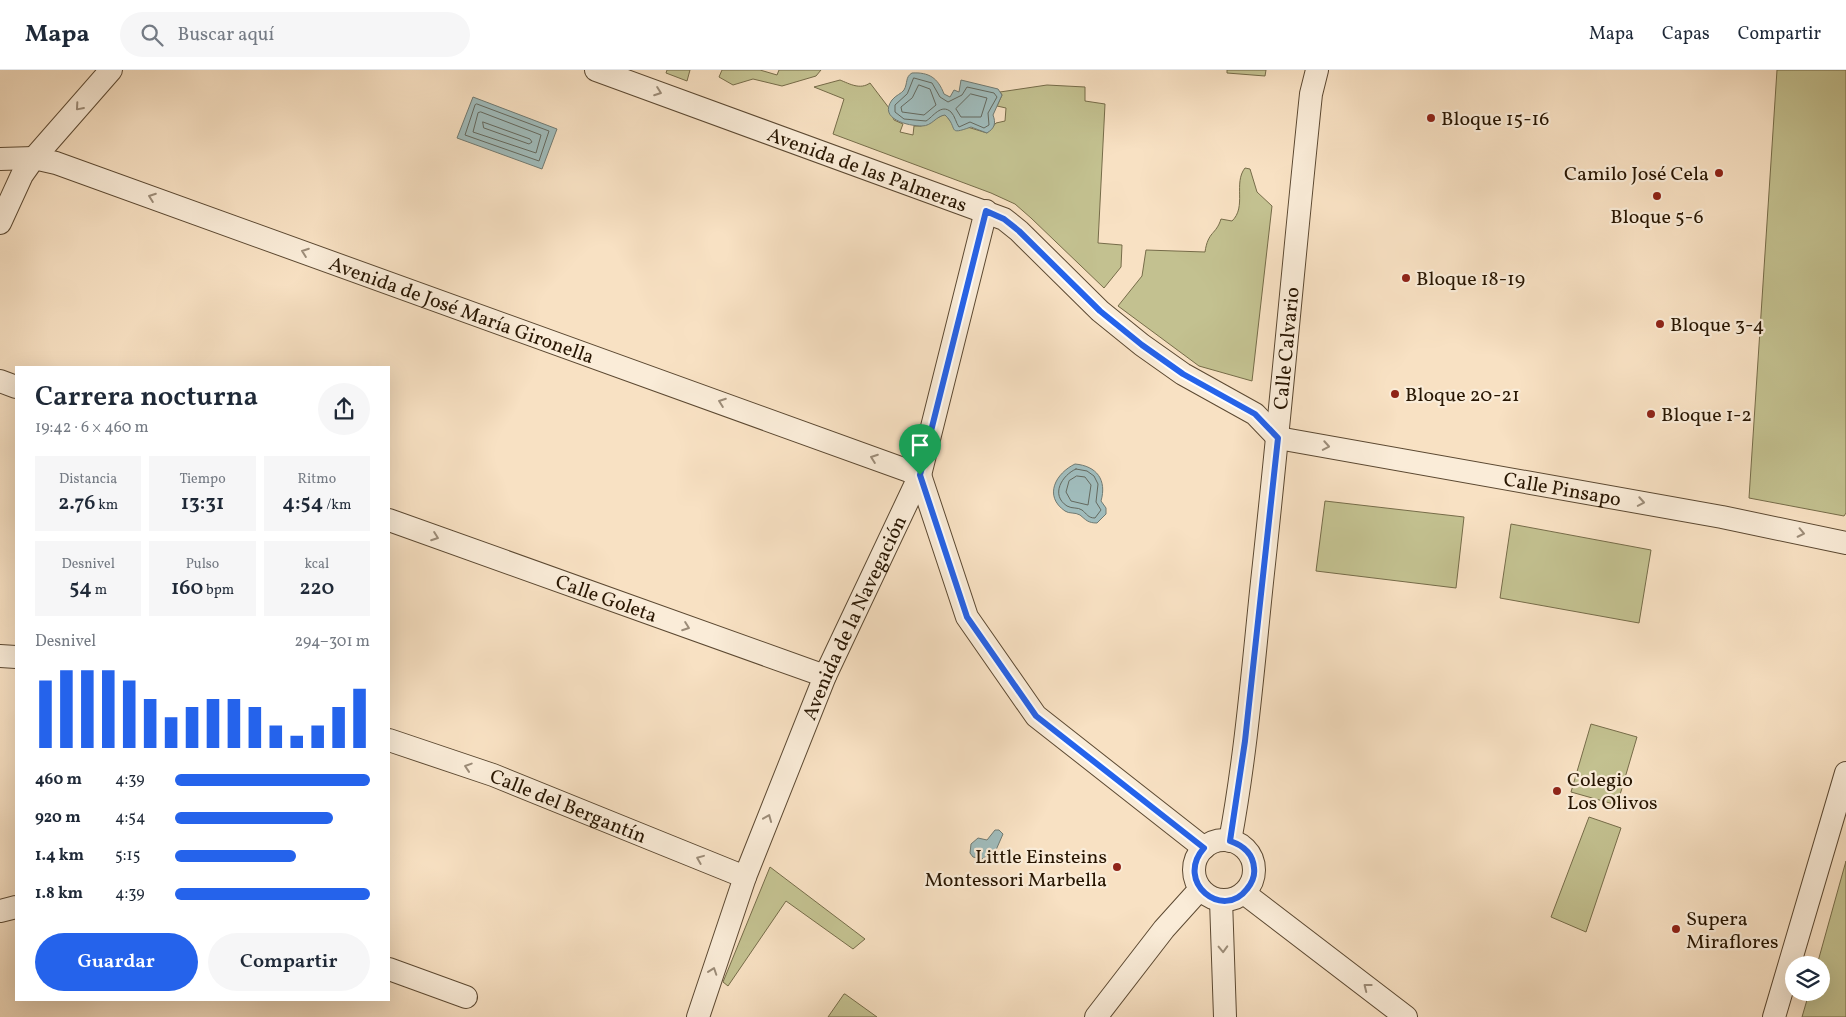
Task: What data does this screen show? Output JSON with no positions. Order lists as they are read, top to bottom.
{
  "streets": {
    "street": [
      "Avenida de las Palmeras",
      "Avenida de José María Gironella",
      "Calle Calvario",
      "Calle Pinsapo",
      "Calle Goleta",
      "Avenida de la Navegación",
      "Calle del Bergantín"
    ]
  },
  "crossings": [
    ["Avenida de las Palmeras", "Calle Calvario"],
    ["Avenida de las Palmeras", "Calle Pinsapo"],
    ["Avenida de las Palmeras", "Avenida de la Navegación"],
    ["Avenida de José María Gironella", "Avenida de la Navegación"],
    ["Calle Calvario", "Calle Pinsapo"],
    ["Calle Goleta", "Avenida de la Navegación"],
    ["Avenida de la Navegación", "Calle del Bergantín"]
  ],
  "one_way": [
    "Avenida de las Palmeras",
    "Avenida de José María Gironella",
    "Calle Pinsapo",
    "Calle Goleta",
    "Avenida de la Navegación",
    "Calle del Bergantín"
  ],
  "places": [
    "Bloque 15-16",
    "Camilo José Cela",
    "Bloque 5-6",
    "Bloque 18-19",
    "Bloque 3-4",
    "Bloque 20-21",
    "Bloque 1-2",
    "Colegio Los Olivos",
    "Little Einsteins Montessori Marbella",
    "Supera Miraflores"
  ],
  "page": {
    "header": "Mapa",
    "search": "Buscar aquí",
    "nav": ["Mapa", "Capas", "Compartir"],
    "heading": ["Carrera nocturna", "19:42 · 6 × 460 m"],
    "stats": [
      ["Distancia", "2.76 km"],
      ["Tiempo", "13:31"],
      ["Ritmo", "4:54 /km"],
      ["Desnivel", "54 m"],
      ["Pulso", "160 bpm"],
      ["kcal", "220"]
    ],
    "chart": ["Desnivel", "294–301 m"],
    "list": [
      {
        "name": "460 m",
        "note": "4:39"
      },
      {
        "name": "920 m",
        "note": "4:54"
      },
      {
        "name": "1.4 km",
        "note": "5:15"
      },
      {
        "name": "1.8 km",
        "note": "4:39"
      }
    ],
    "buttons": ["Guardar", "Compartir"]
  }
}
